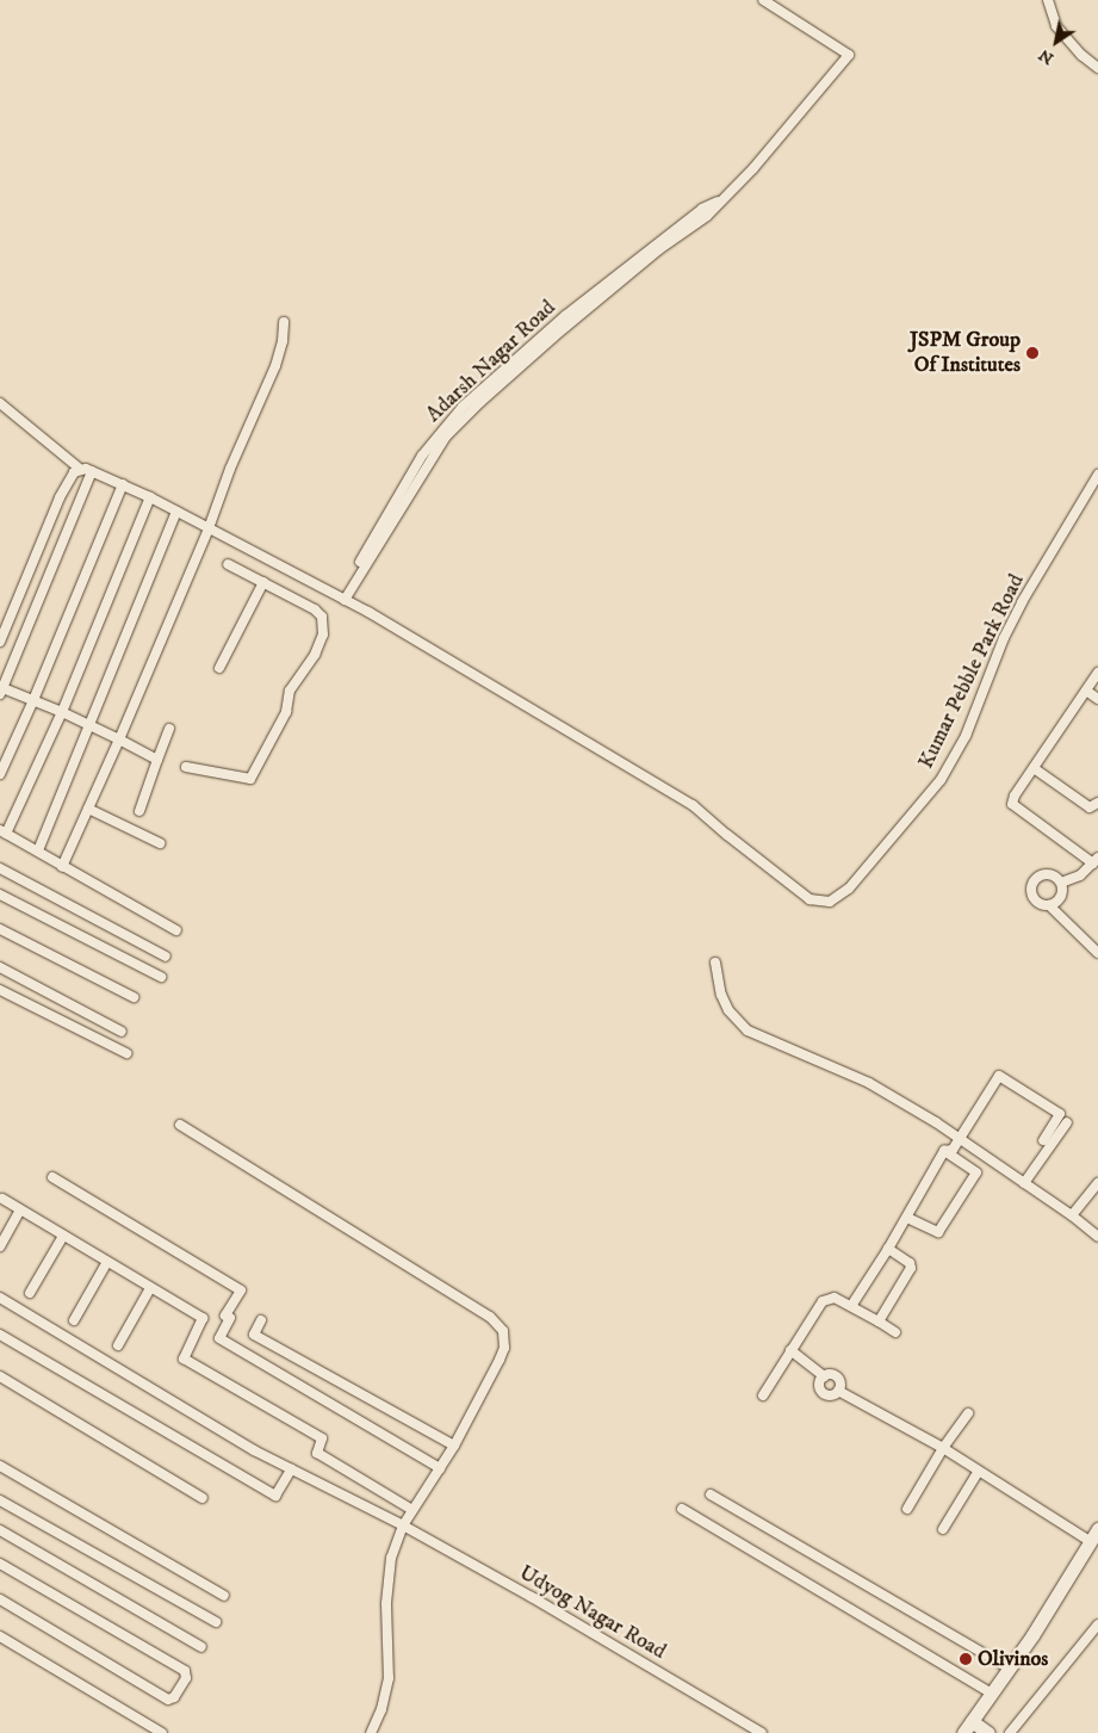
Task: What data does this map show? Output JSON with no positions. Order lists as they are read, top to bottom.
{
  "streets": {
    "street": ["Adarsh Nagar Road", "Kumar Pebble Park Road", "Udyog Nagar Road"]
  },
  "crossings": [
    ["Adarsh Nagar Road", "Kumar Pebble Park Road"]
  ],
  "places": ["JSPM Group Of Institutes", "Olivinos"],
  "north": "bottom left"
}
